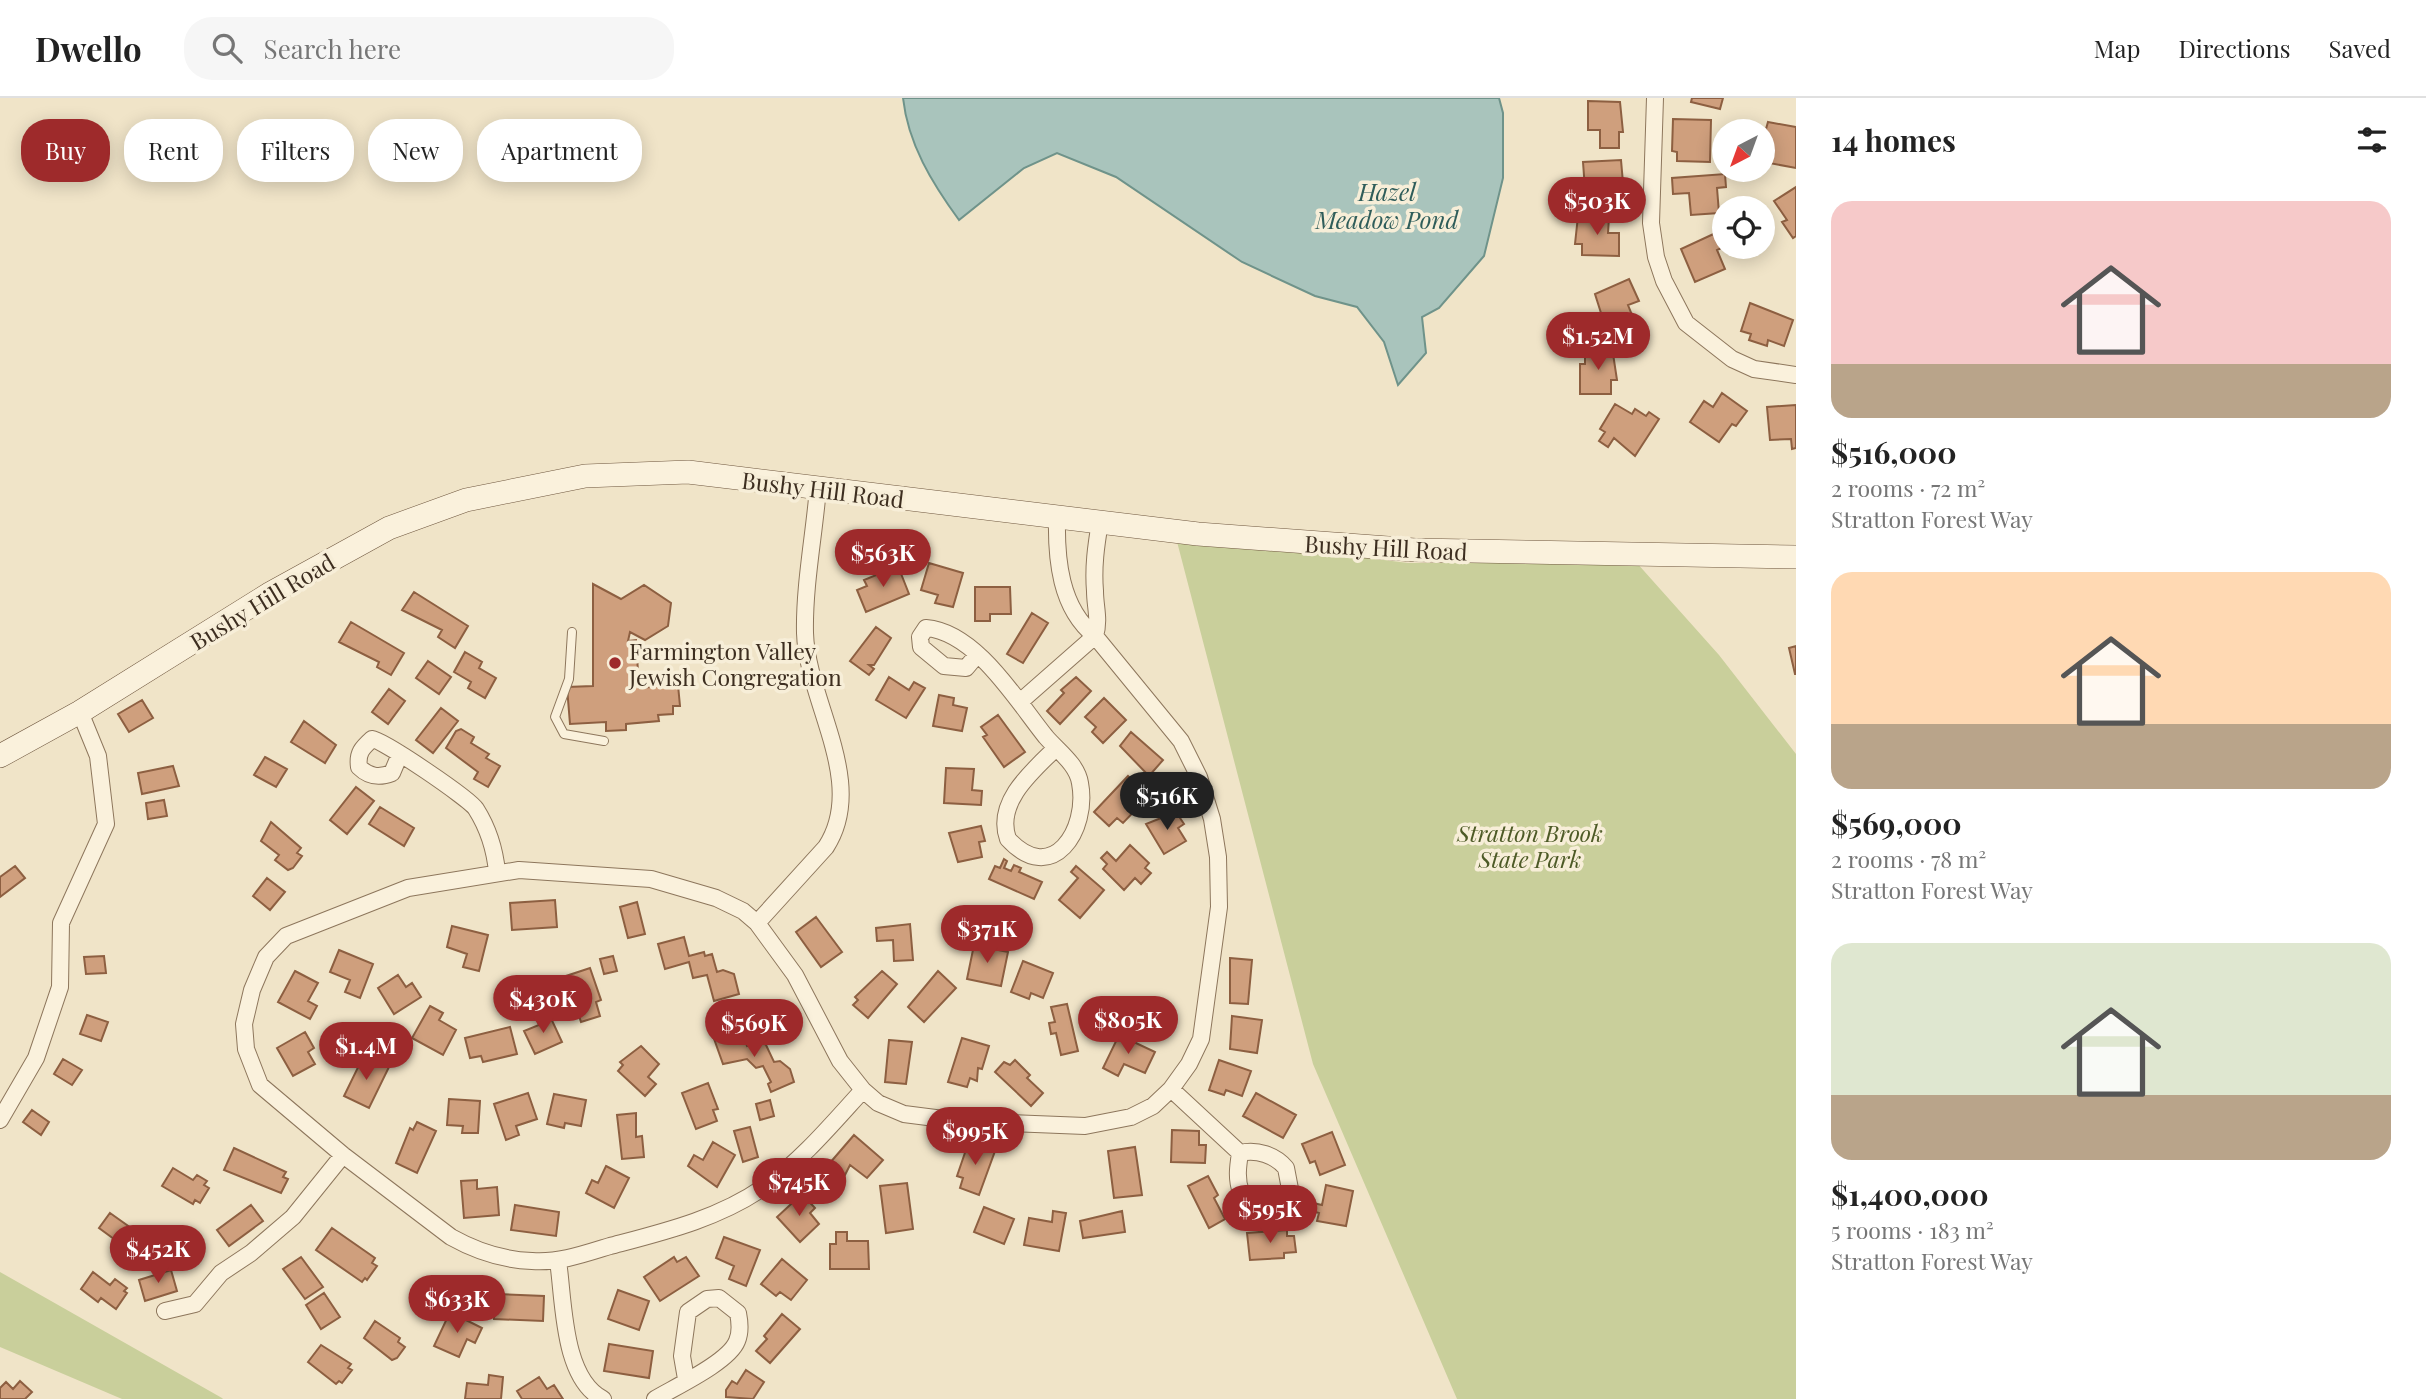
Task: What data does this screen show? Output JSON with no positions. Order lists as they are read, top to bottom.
{
  "streets": {
    "main road": ["Bushy Hill Road"]
  },
  "water": ["Hazel Meadow Pond"],
  "parks": ["Stratton Brook State Park"],
  "places": ["Farmington Valley Jewish Congregation"],
  "north": "bottom left",
  "page": {
    "header": "Dwello",
    "search": "Search here",
    "nav": ["Map", "Directions", "Saved"],
    "heading": "14 homes",
    "chip": [
      "Buy",
      "Rent",
      "Filters",
      "New",
      "Apartment"
    ],
    "price": [
      "$503K",
      "$1.52M",
      "$563K",
      "$516K",
      "$371K",
      "$430K",
      "$805K",
      "$569K",
      "$1.4M",
      "$995K",
      "$745K",
      "$595K",
      "$452K",
      "$633K"
    ],
    "list": [
      {
        "name": "$516,000",
        "note": "2 rooms · 72 m² · Stratton Forest Way"
      },
      {
        "name": "$569,000",
        "note": "2 rooms · 78 m² · Stratton Forest Way"
      },
      {
        "name": "$1,400,000",
        "note": "5 rooms · 183 m² · Stratton Forest Way"
      }
    ]
  }
}
